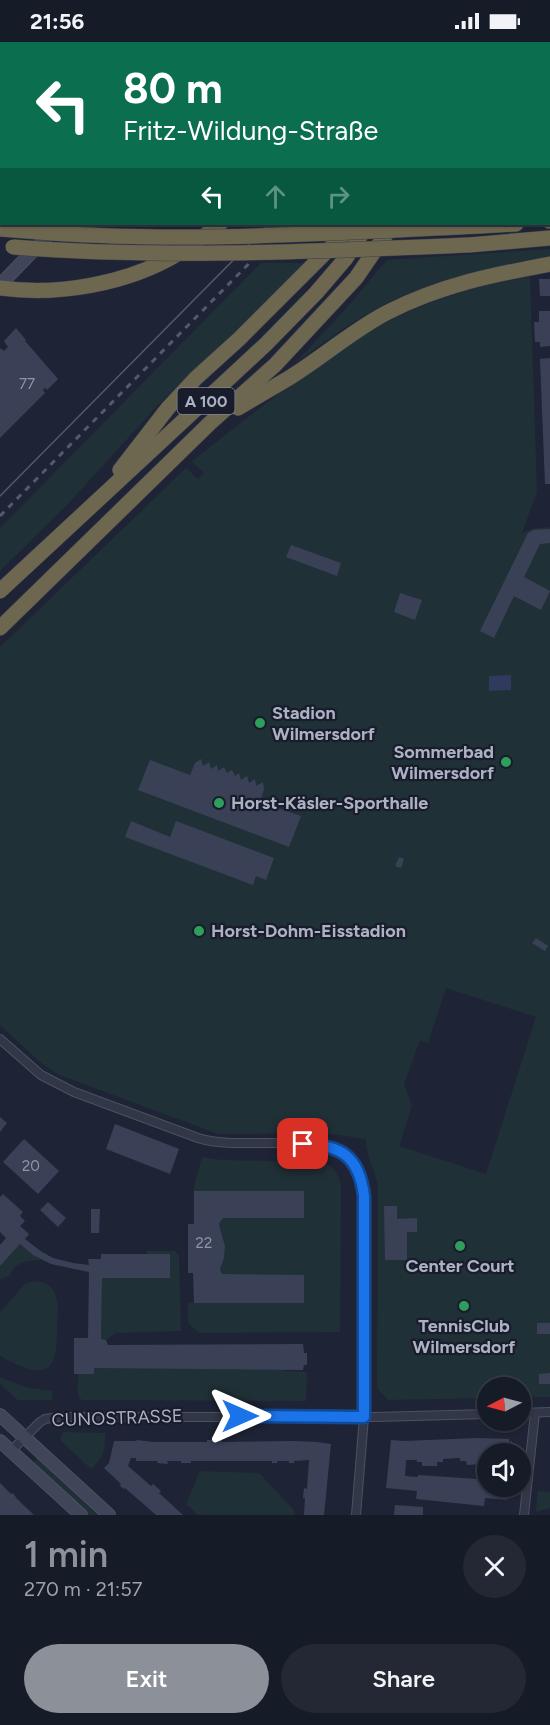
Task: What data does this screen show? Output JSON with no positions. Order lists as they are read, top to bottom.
{
  "streets": {
    "highway": ["A 100"],
    "street": ["CUNOSTRASSE"]
  },
  "places": [
    "Stadion Wilmersdorf",
    "Sommerbad Wilmersdorf",
    "Horst-Käsler-Sporthalle",
    "Horst-Dohm-Eisstadion",
    "Center Court",
    "TennisClub Wilmersdorf"
  ],
  "house_numbers": ["77", "20", "22"],
  "north": "left",
  "page": {
    "status": "21:56",
    "turn": ["80 m", "Fritz-Wildung-Straße"],
    "heading": ["1 min", "270 m · 21:57"],
    "buttons": ["Exit", "Share"]
  }
}
